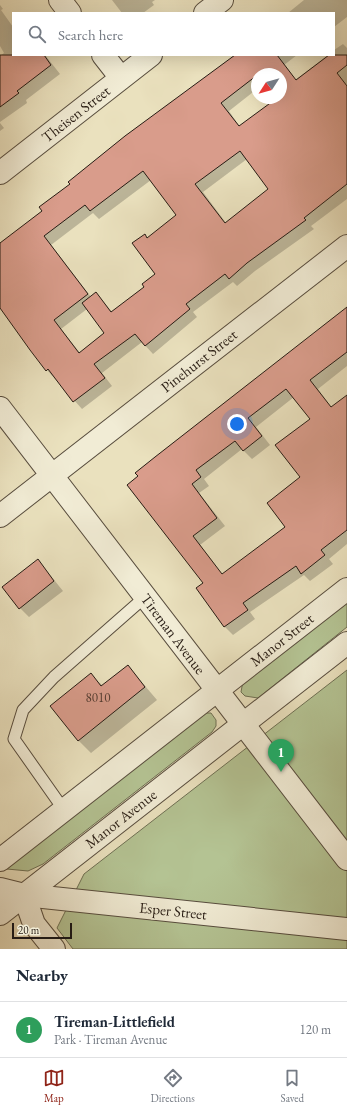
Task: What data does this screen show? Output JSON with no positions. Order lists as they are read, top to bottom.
{
  "streets": {
    "street": [
      "Theisen Street",
      "Pinehurst Street",
      "Tireman Avenue",
      "Manor Street",
      "Manor Avenue",
      "Esper Street"
    ]
  },
  "crossings": [
    ["Pinehurst Street", "Tireman Avenue"],
    ["Tireman Avenue", "Manor Street"],
    ["Tireman Avenue", "Manor Avenue"],
    ["Manor Avenue", "Esper Street"]
  ],
  "house_numbers": ["8010"],
  "scale_bar": "20 m",
  "north": "bottom left",
  "page": {
    "search": "Search here",
    "pins": "1",
    "scale": "20 m",
    "heading": "Nearby",
    "list": [
      {
        "mark": "1",
        "name": "Tireman-Littlefield",
        "note": "Park · Tireman Avenue",
        "value": "120 m"
      }
    ],
    "nav": ["Map", "Directions", "Saved"]
  }
}
